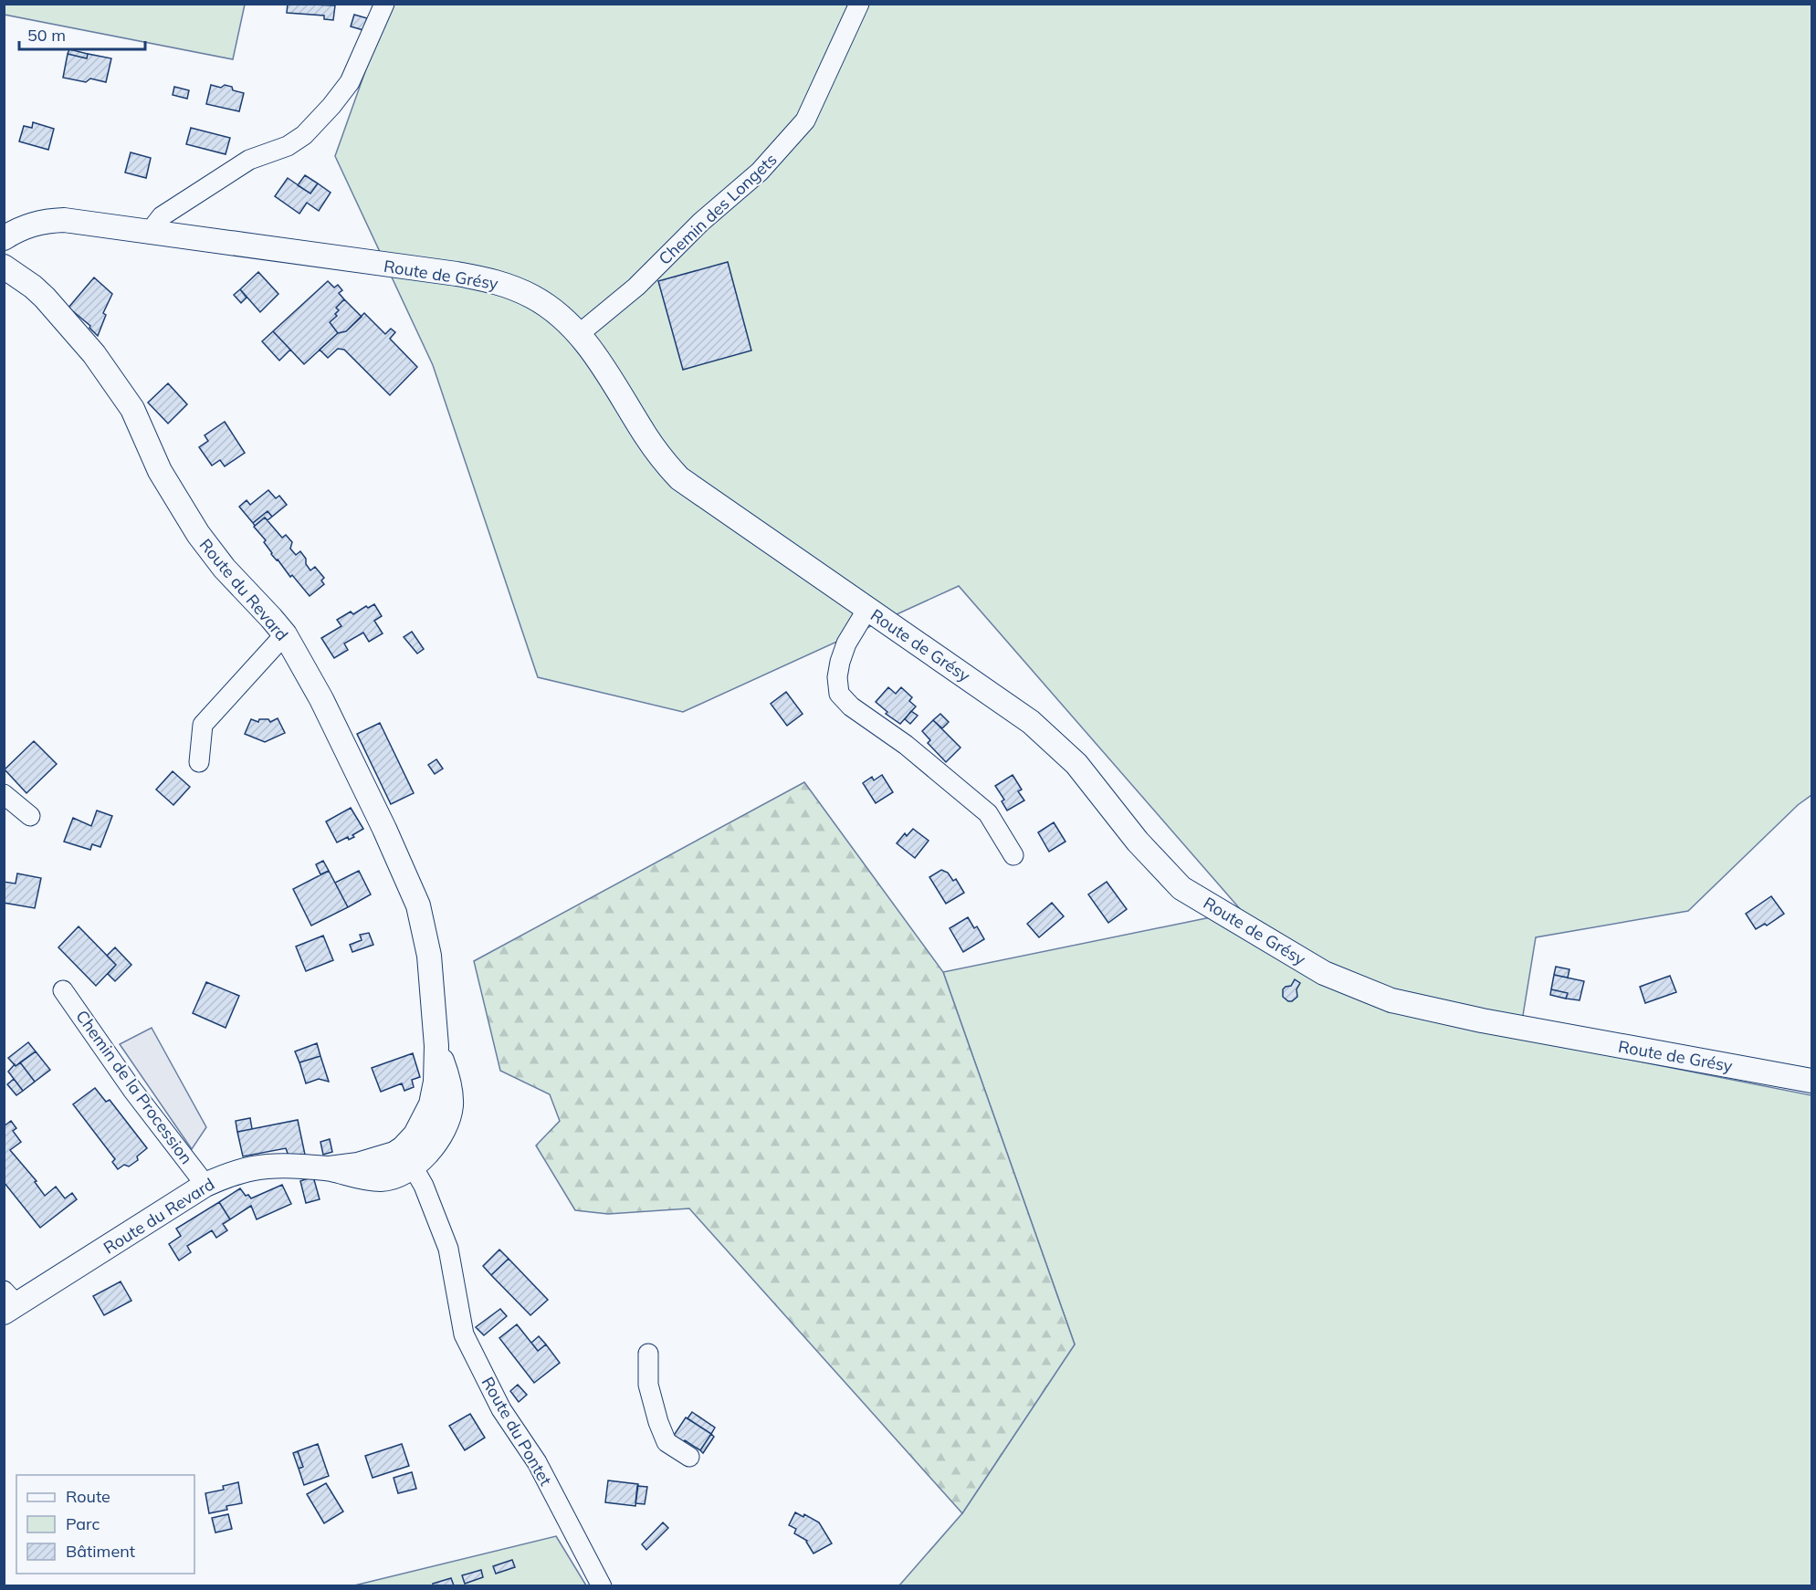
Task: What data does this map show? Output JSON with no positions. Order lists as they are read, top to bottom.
{
  "streets": {
    "main road": ["Route de Grésy", "Route du Revard"],
    "street": ["Chemin des Longets", "Chemin de la Procession", "Route du Pontet"]
  },
  "crossings": [
    ["Chemin des Longets", "Route de Grésy"],
    ["Route du Revard", "Chemin de la Procession"],
    ["Route du Revard", "Route du Pontet"]
  ],
  "legend": ["Route", "Parc", "Bâtiment"],
  "scale_bar": "50 m"
}
